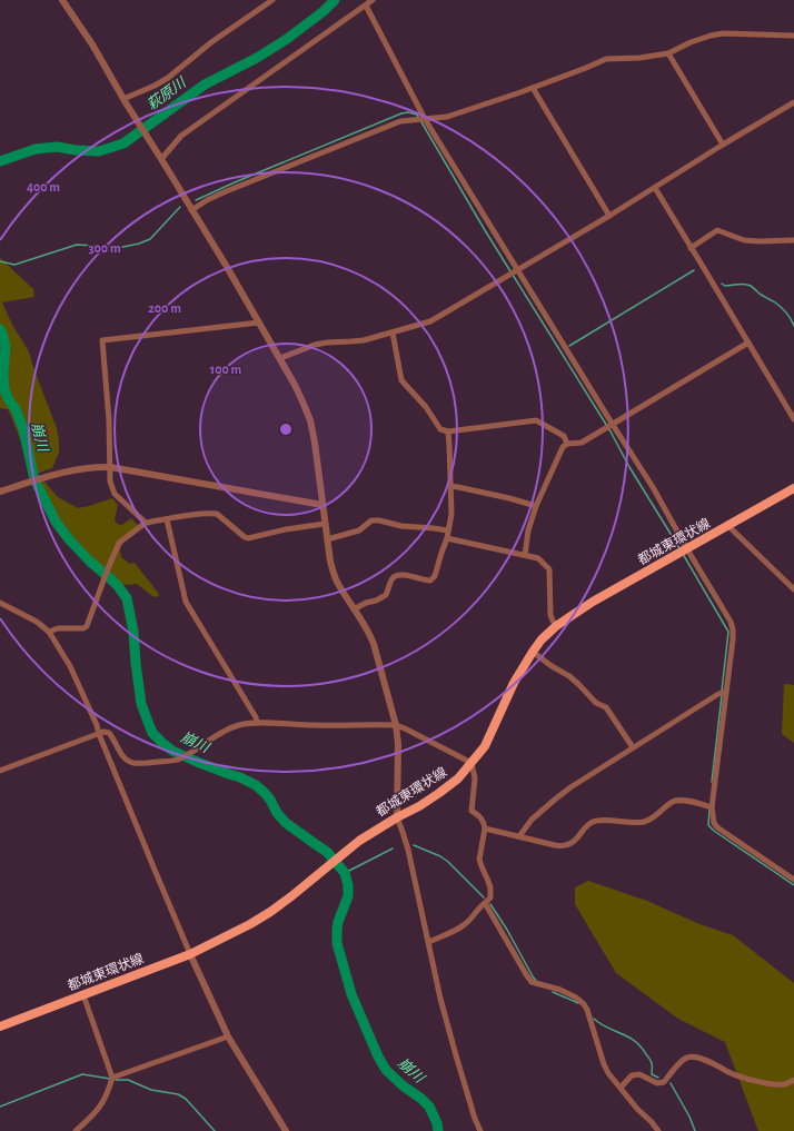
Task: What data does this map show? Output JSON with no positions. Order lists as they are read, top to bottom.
{
  "streets": {
    "main road": ["都城東環状線"]
  },
  "water": ["萩原川", "崩川"],
  "rings": [
    "400 m",
    "300 m",
    "200 m",
    "100 m"
  ]
}
